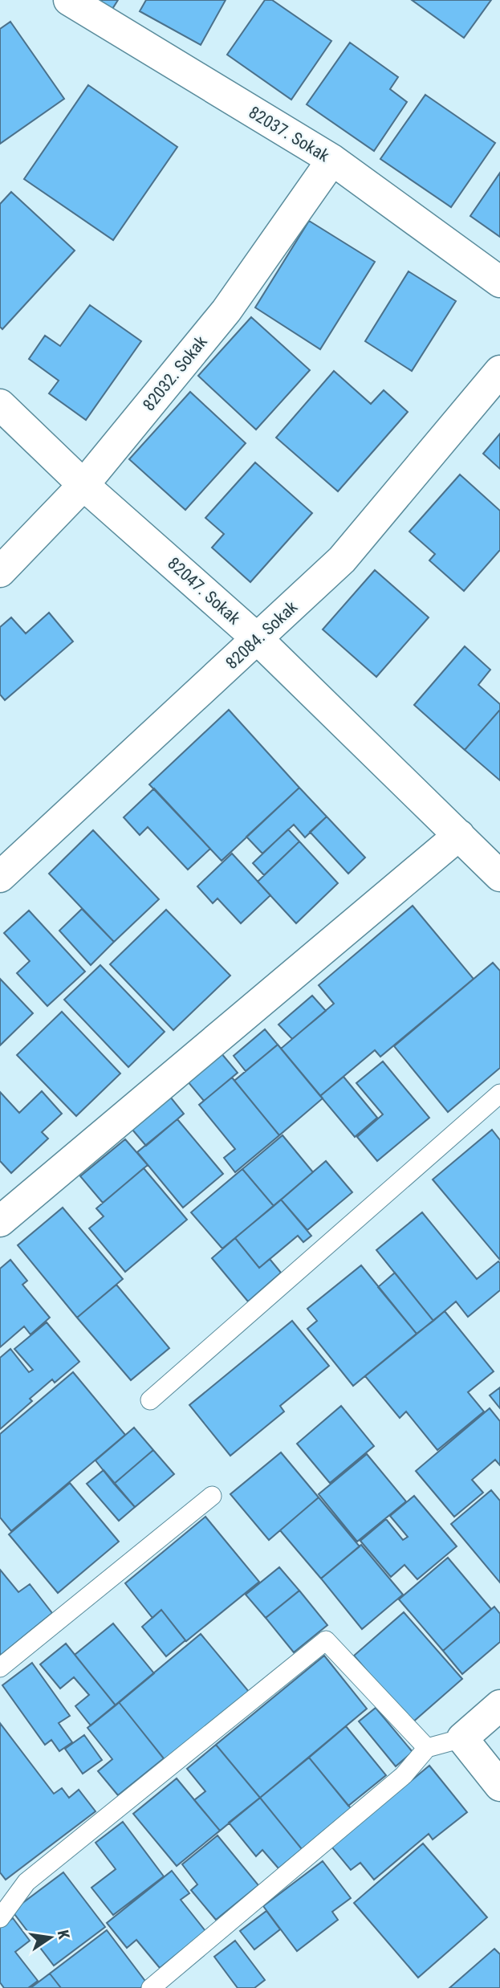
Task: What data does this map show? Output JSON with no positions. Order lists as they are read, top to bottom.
{
  "streets": {
    "street": [
      "82037. Sokak",
      "82032. Sokak",
      "82047. Sokak",
      "82084. Sokak"
    ]
  },
  "crossings": [
    ["82037. Sokak", "82032. Sokak"],
    ["82032. Sokak", "82047. Sokak"],
    ["82047. Sokak", "82084. Sokak"]
  ],
  "north": "right"
}
